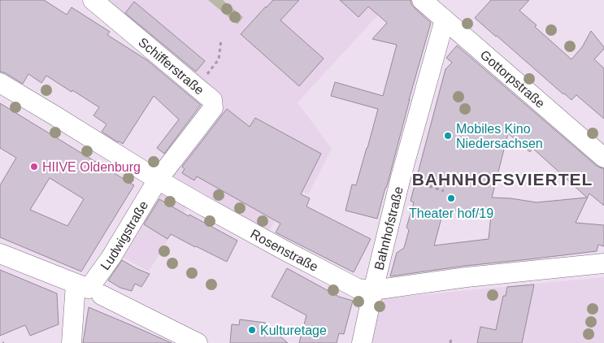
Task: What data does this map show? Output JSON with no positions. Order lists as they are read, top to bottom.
{
  "streets": {
    "street": [
      "Schifferstraße",
      "Gottorpstraße",
      "Bahnhofstraße",
      "Ludwigstraße",
      "Rosenstraße"
    ]
  },
  "crossings": [
    ["Schifferstraße", "Ludwigstraße"],
    ["Schifferstraße", "Rosenstraße"],
    ["Gottorpstraße", "Bahnhofstraße"],
    ["Bahnhofstraße", "Rosenstraße"],
    ["Ludwigstraße", "Rosenstraße"]
  ],
  "districts": ["BAHNHOFSVIERTEL"],
  "places": [
    "Mobiles Kino Niedersachsen",
    "HIIVE Oldenburg",
    "Theater hof/19",
    "Kulturetage"
  ]
}
